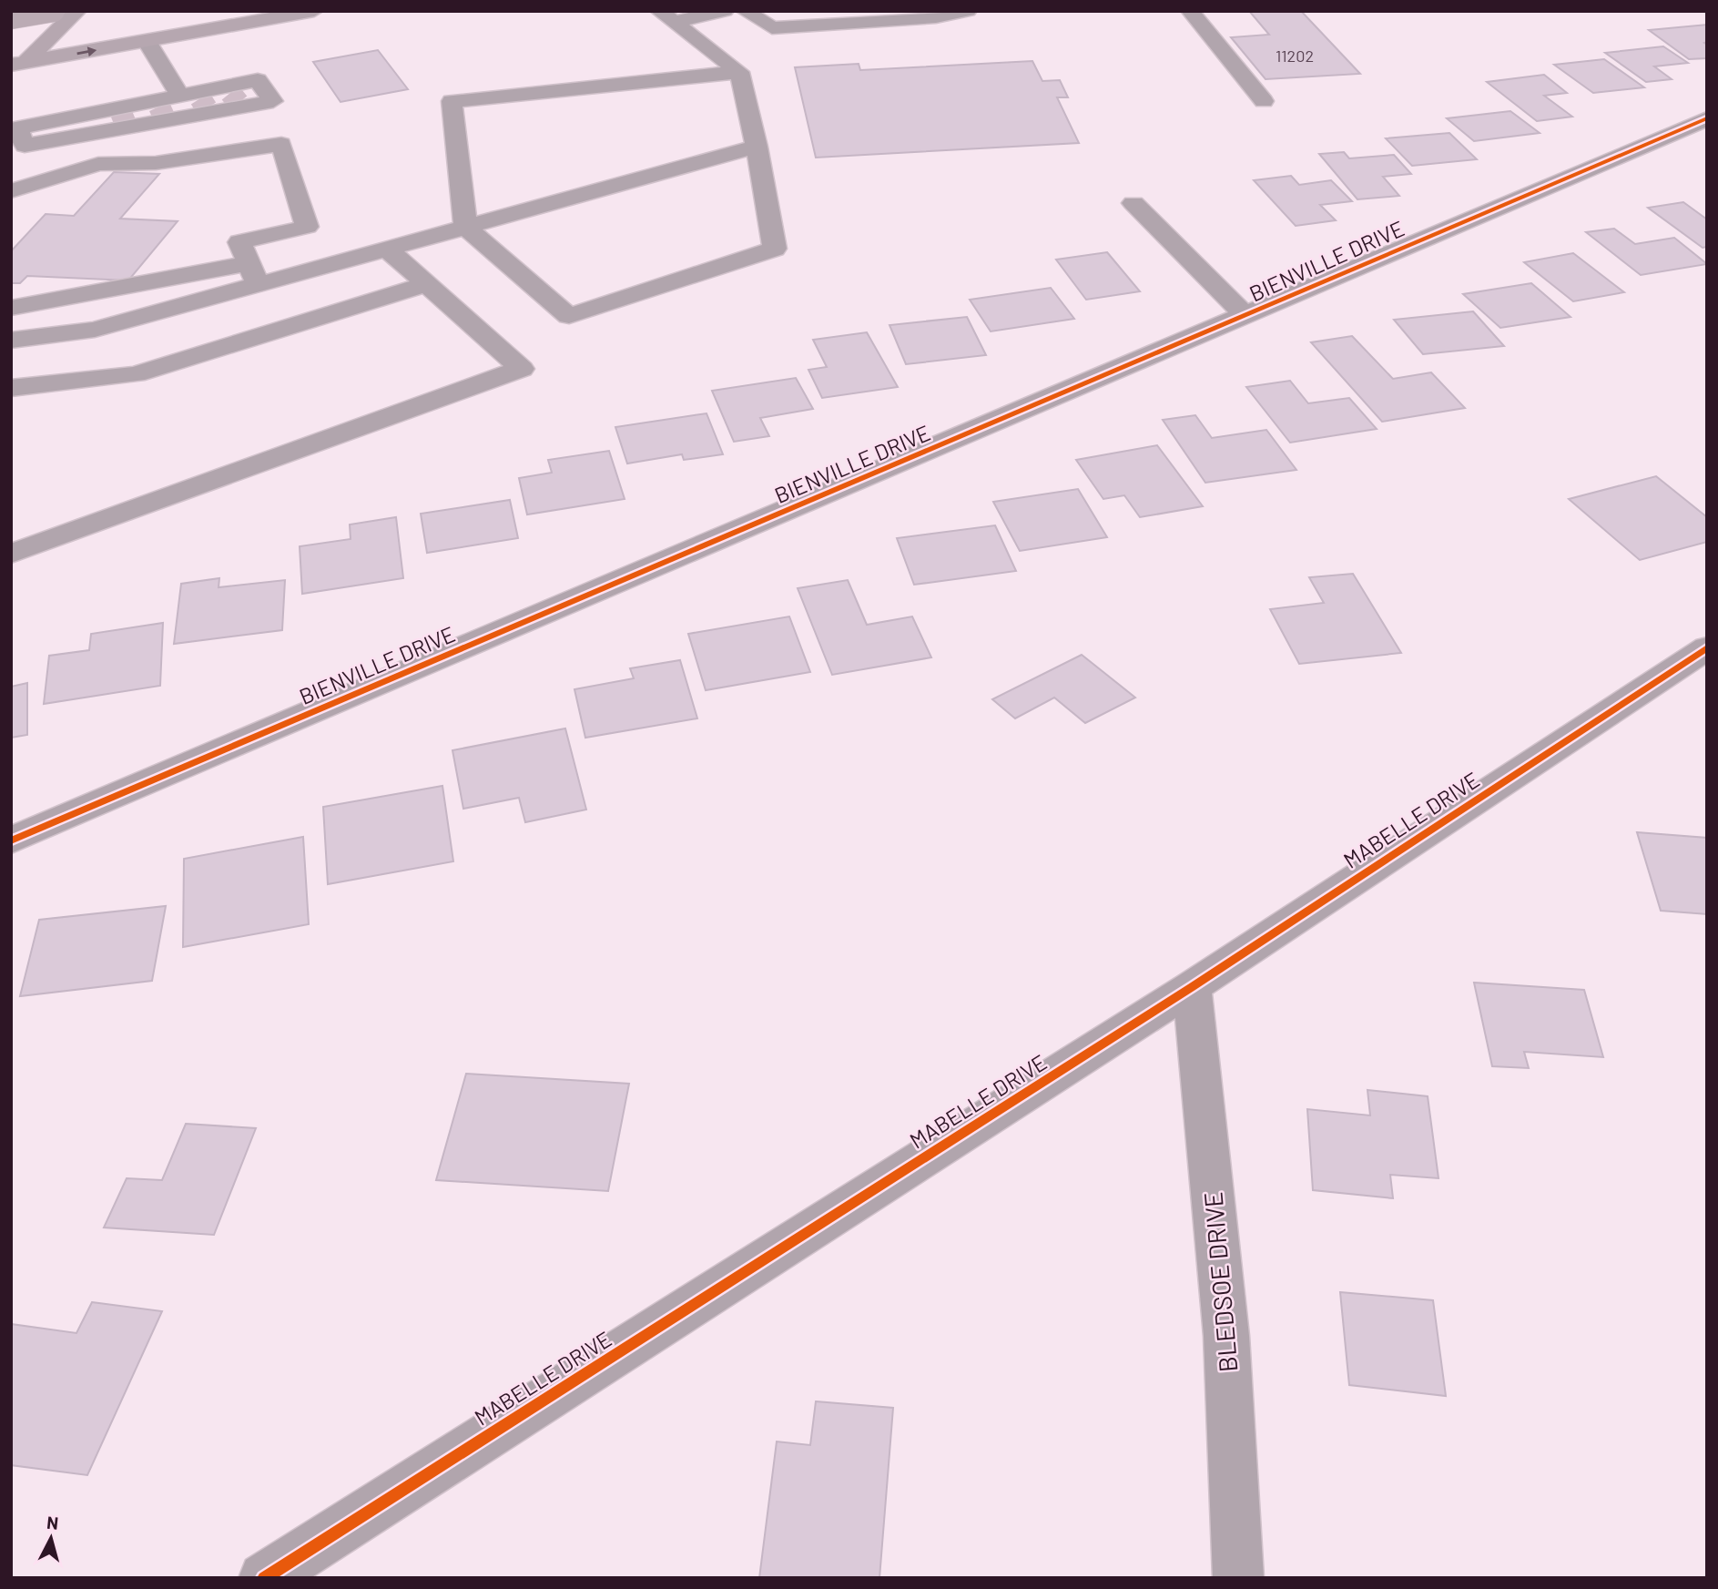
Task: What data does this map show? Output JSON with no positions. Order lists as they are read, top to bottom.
{
  "streets": {
    "street": ["BIENVILLE DRIVE", "MABELLE DRIVE", "BLEDSOE DRIVE"]
  },
  "crossings": [
    ["MABELLE DRIVE", "BLEDSOE DRIVE"]
  ],
  "house_numbers": ["11202"],
  "north": "top"
}
